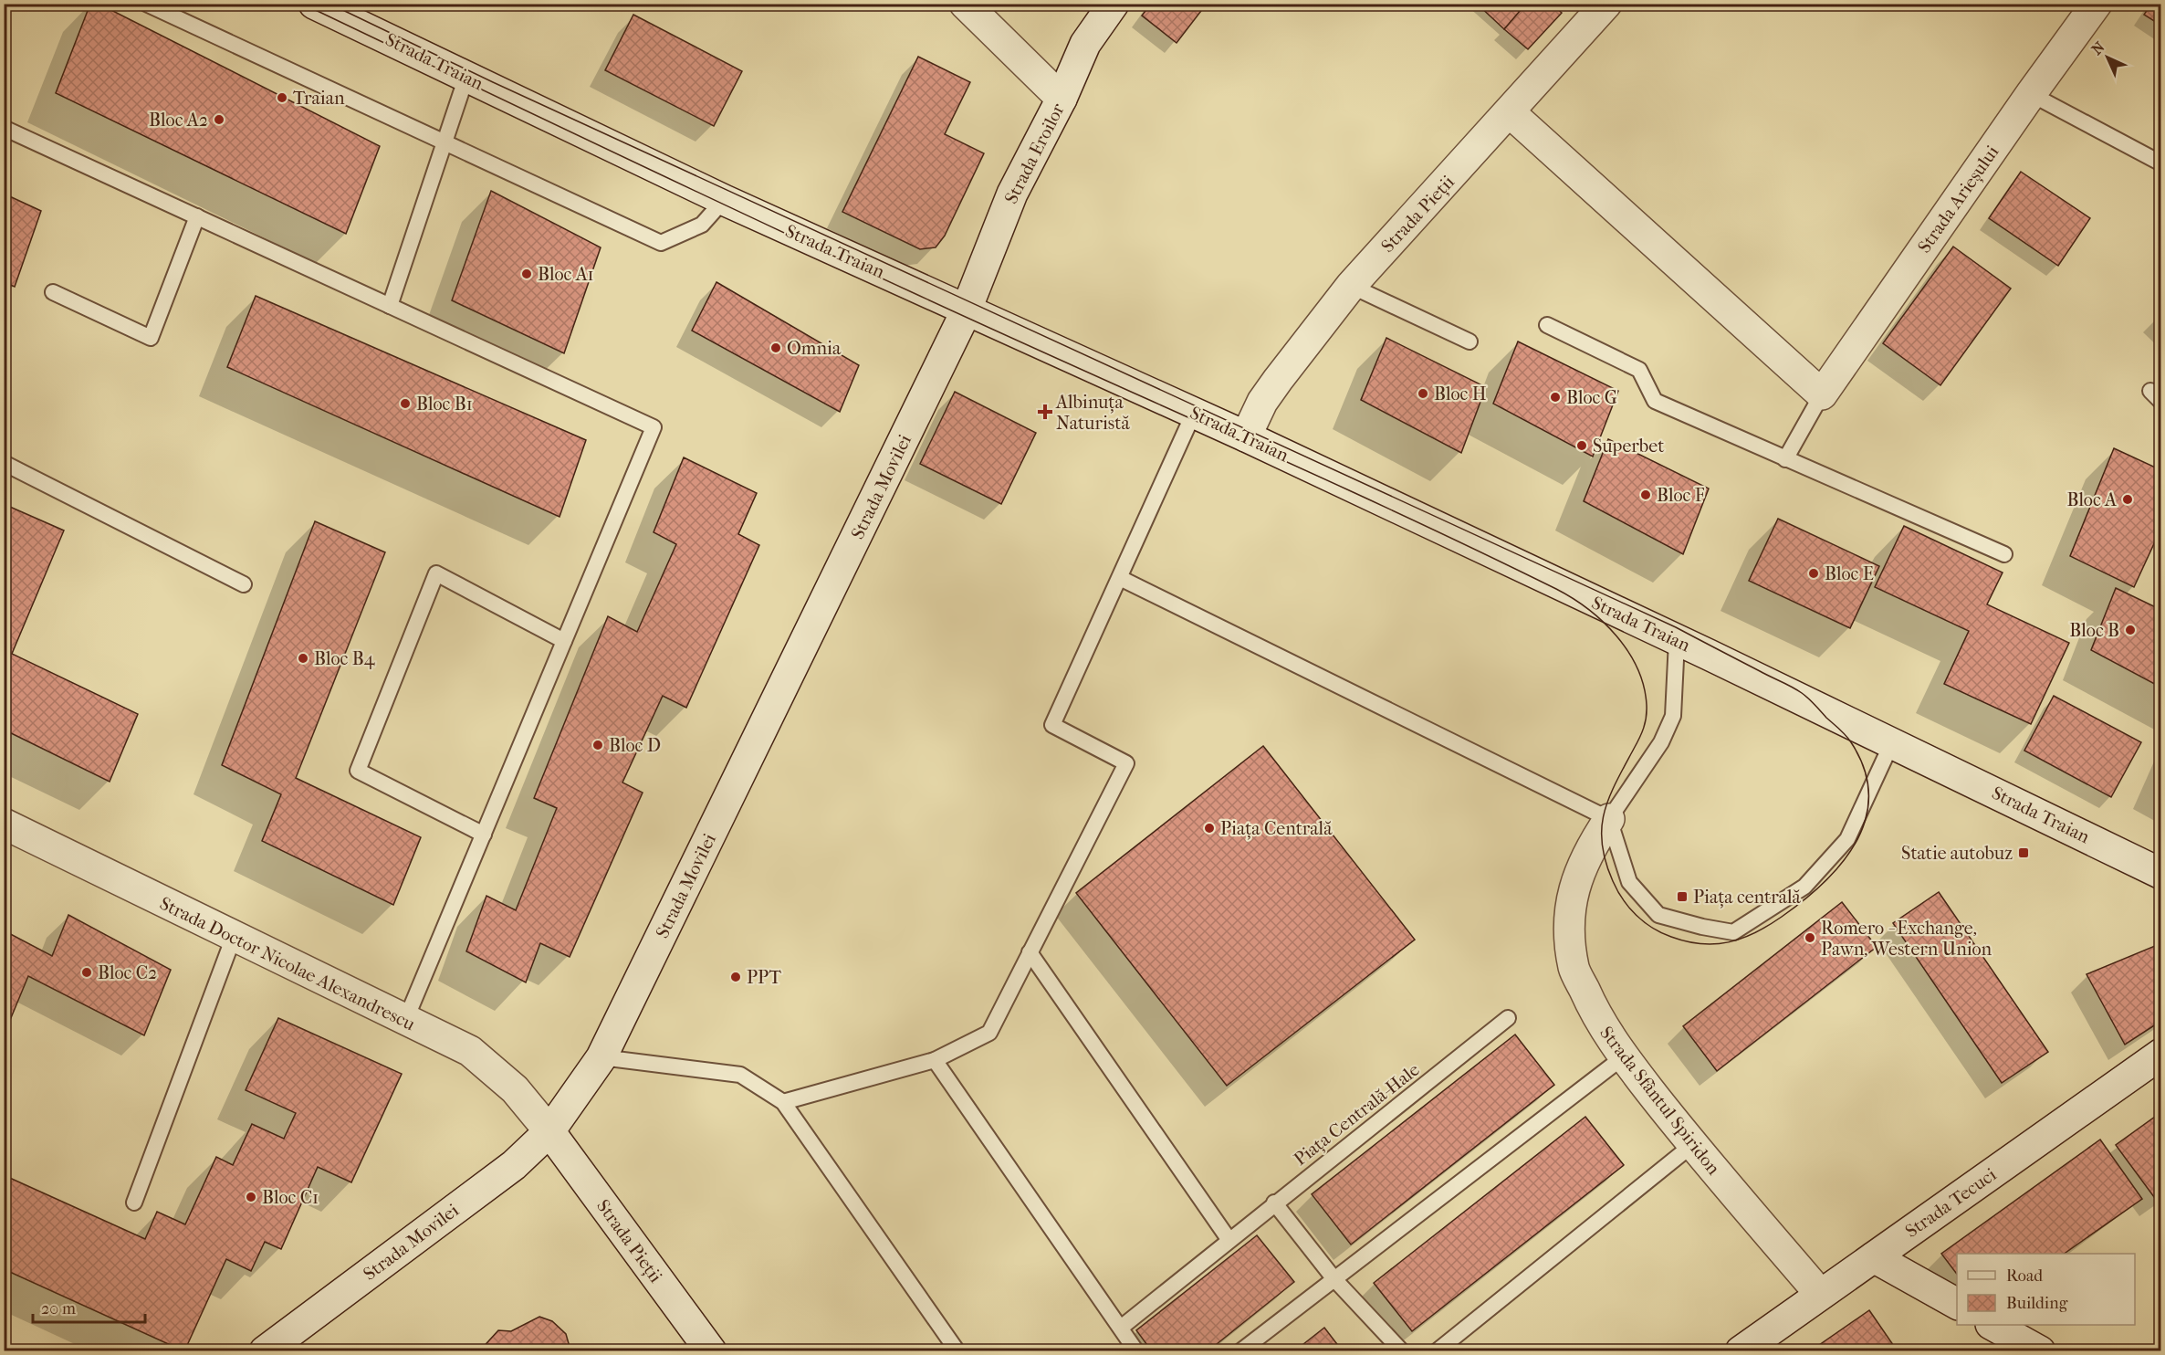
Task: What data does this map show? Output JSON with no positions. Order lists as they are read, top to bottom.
{
  "streets": {
    "street": [
      "Strada Traian",
      "Strada Eroilor",
      "Strada Arieșului",
      "Strada Pieții",
      "Strada Movilei",
      "Strada Doctor Nicolae Alexandrescu",
      "Strada Sfântul Spiridon",
      "Strada Tecuci"
    ],
    "lane": ["Piața Centrală-Hale"]
  },
  "crossings": [
    ["Strada Traian", "Strada Eroilor"],
    ["Strada Traian", "Strada Pieții"],
    ["Strada Traian", "Strada Movilei"],
    ["Strada Eroilor", "Strada Movilei"],
    ["Strada Pieții", "Strada Movilei"],
    ["Strada Pieții", "Strada Doctor Nicolae Alexandrescu"],
    ["Strada Movilei", "Strada Doctor Nicolae Alexandrescu"],
    ["Strada Sfântul Spiridon", "Strada Tecuci"]
  ],
  "places": {
    "other": [
      "Traian",
      "Bloc A2",
      "Bloc A1",
      "Omnia",
      "Bloc H",
      "Bloc G",
      "Bloc B1",
      "Superbet",
      "Bloc F",
      "Bloc A",
      "Bloc E",
      "Bloc B",
      "Bloc B4",
      "Bloc D",
      "Piața Centrală",
      "Romero - Exchange, Pawn, Western Union",
      "Bloc C2",
      "PPT",
      "Bloc C1"
    ],
    "health": ["Albinuța Naturistă"],
    "transit": ["Statie autobuz", "Piața centrală"]
  },
  "legend": ["Road", "Building"],
  "scale_bar": "20 m",
  "north": "top left"
}
